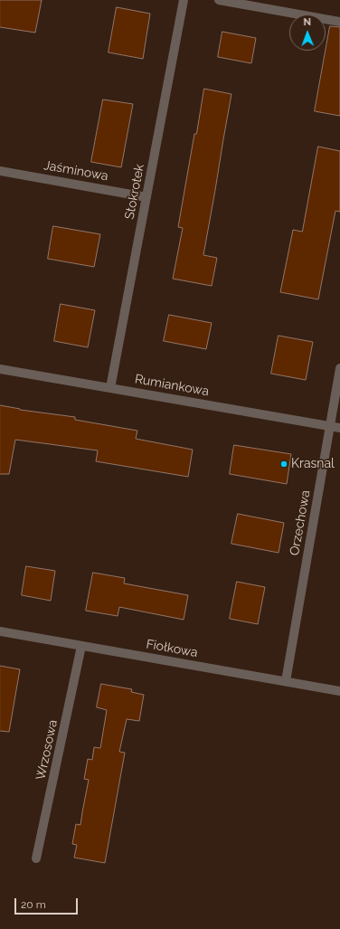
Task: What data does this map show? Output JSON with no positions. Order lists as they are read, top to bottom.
{
  "streets": {
    "street": [
      "Jaśminowa",
      "Stokrotek",
      "Rumiankowa",
      "Orzechowa",
      "Fiołkowa",
      "Wrzosowa"
    ]
  },
  "crossings": [
    ["Jaśminowa", "Stokrotek"],
    ["Stokrotek", "Rumiankowa"],
    ["Rumiankowa", "Orzechowa"],
    ["Orzechowa", "Fiołkowa"],
    ["Fiołkowa", "Wrzosowa"]
  ],
  "places": ["Krasnal"],
  "scale_bar": "20 m",
  "north": "top"
}
